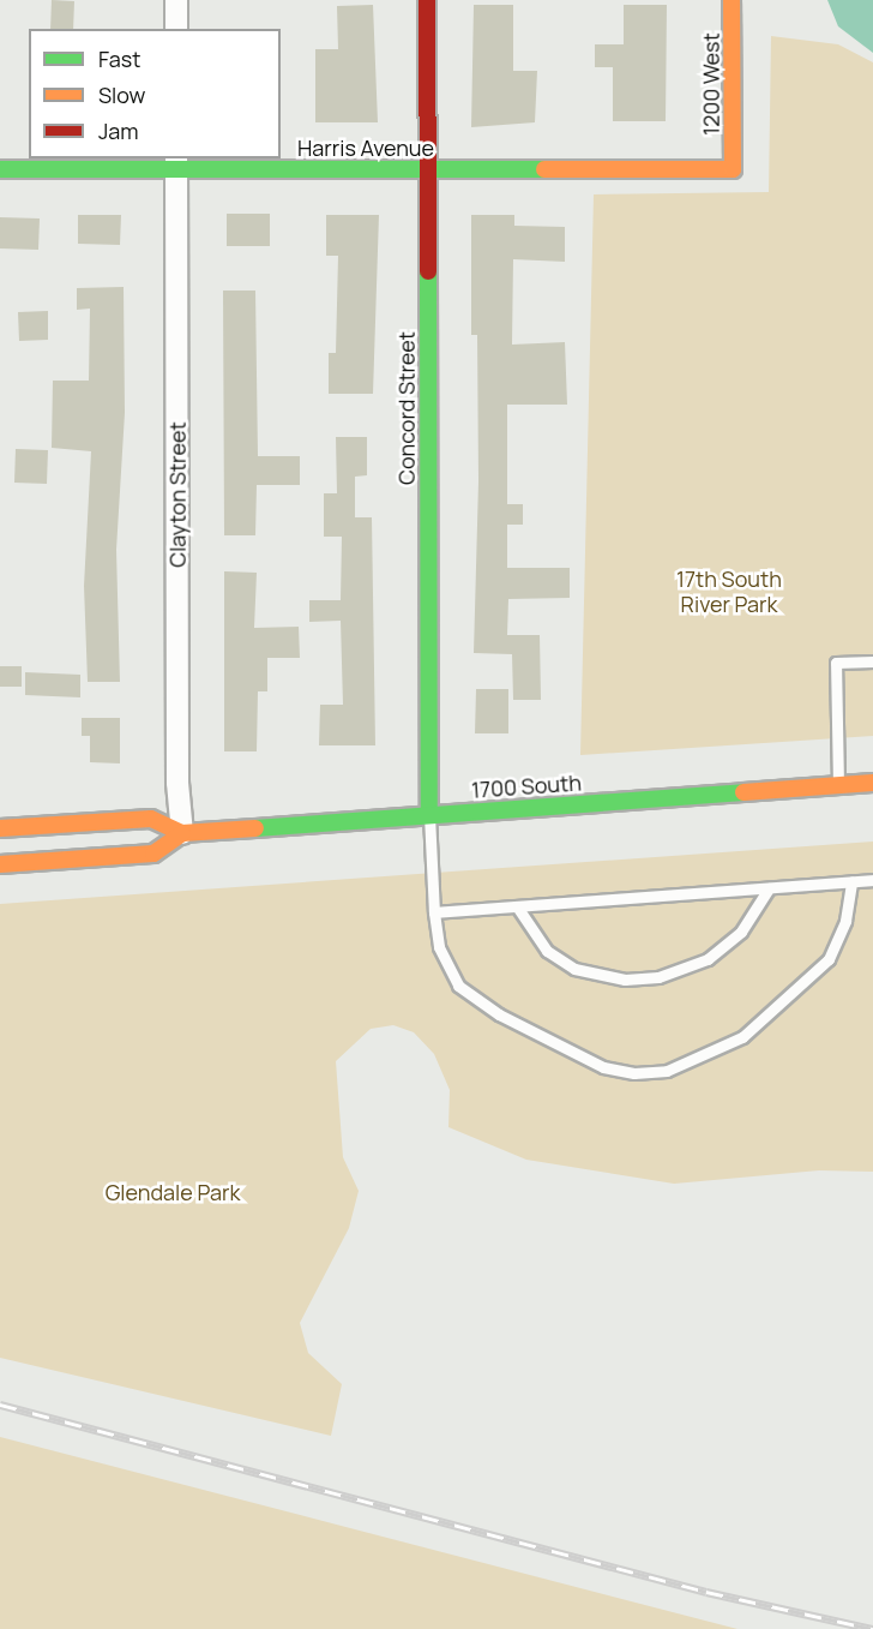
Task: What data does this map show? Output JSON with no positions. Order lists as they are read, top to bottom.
{
  "streets": {
    "street": [
      "1200 West",
      "Harris Avenue",
      "Concord Street",
      "Clayton Street",
      "1700 South"
    ]
  },
  "crossings": [
    ["1200 West", "Harris Avenue"],
    ["Harris Avenue", "Concord Street"],
    ["Harris Avenue", "Clayton Street"],
    ["Concord Street", "1700 South"],
    ["Clayton Street", "1700 South"]
  ],
  "parks": ["17th South River Park", "Glendale Park"],
  "legend": ["Fast", "Slow", "Jam"]
}
